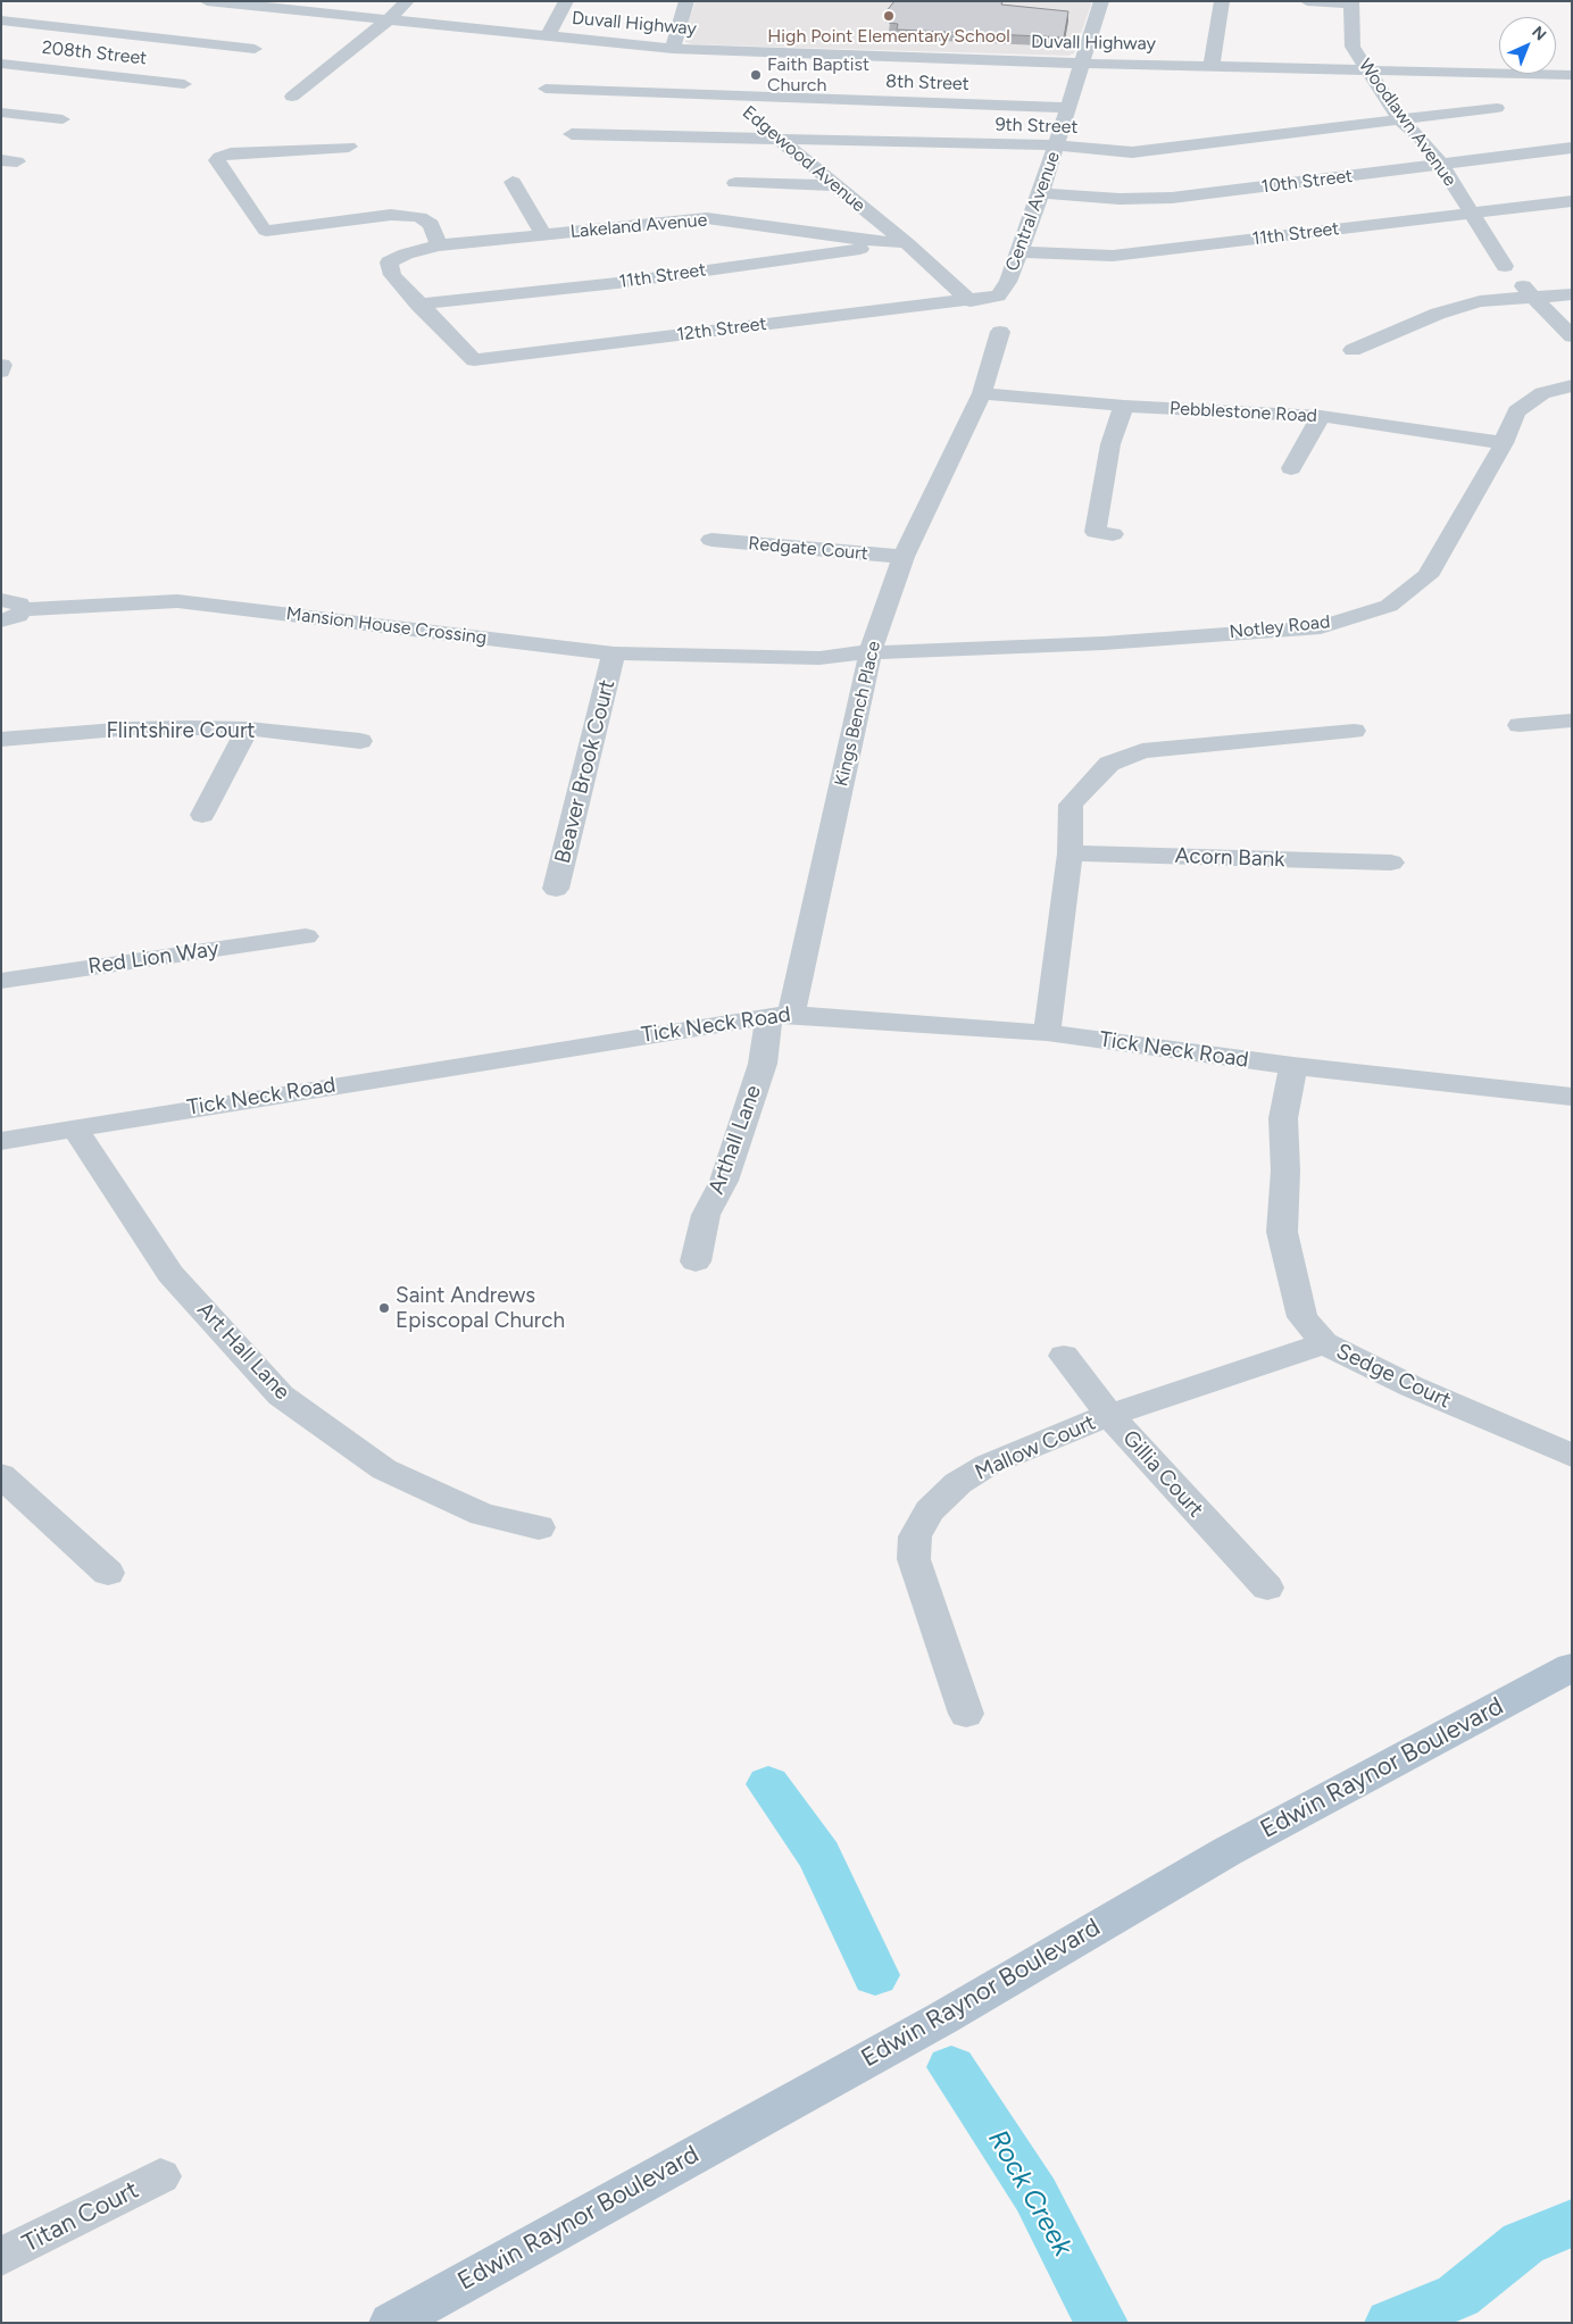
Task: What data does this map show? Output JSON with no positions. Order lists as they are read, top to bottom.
{
  "streets": {
    "main road": ["Edwin Raynor Boulevard"],
    "street": [
      "Duvall Highway",
      "208th Street",
      "8th Street",
      "Woodlawn Avenue",
      "9th Street",
      "Edgewood Avenue",
      "10th Street",
      "Central Avenue",
      "Lakeland Avenue",
      "11th Street",
      "12th Street",
      "Pebblestone Road",
      "Redgate Court",
      "Mansion House Crossing",
      "Notley Road",
      "Kings Bench Place",
      "Flintshire Court",
      "Beaver Brook Court",
      "Acorn Bank",
      "Red Lion Way",
      "Tick Neck Road",
      "Arthall Lane",
      "Art Hall Lane",
      "Sedge Court",
      "Mallow Court",
      "Gillia Court",
      "Titan Court"
    ]
  },
  "crossings": [
    ["Duvall Highway", "Woodlawn Avenue"],
    ["Duvall Highway", "Edgewood Avenue"],
    ["Duvall Highway", "Central Avenue"],
    ["8th Street", "Edgewood Avenue"],
    ["8th Street", "Central Avenue"],
    ["Woodlawn Avenue", "9th Street"],
    ["Woodlawn Avenue", "10th Street"],
    ["Woodlawn Avenue", "11th Street"],
    ["9th Street", "Edgewood Avenue"],
    ["9th Street", "Central Avenue"],
    ["Edgewood Avenue", "Central Avenue"],
    ["Edgewood Avenue", "Lakeland Avenue"],
    ["Edgewood Avenue", "11th Street"],
    ["Edgewood Avenue", "12th Street"],
    ["10th Street", "Central Avenue"],
    ["Central Avenue", "11th Street"],
    ["Central Avenue", "12th Street"],
    ["Lakeland Avenue", "11th Street"],
    ["Lakeland Avenue", "12th Street"],
    ["11th Street", "12th Street"],
    ["Pebblestone Road", "Notley Road"],
    ["Pebblestone Road", "Kings Bench Place"],
    ["Redgate Court", "Kings Bench Place"],
    ["Mansion House Crossing", "Notley Road"],
    ["Mansion House Crossing", "Kings Bench Place"],
    ["Mansion House Crossing", "Beaver Brook Court"],
    ["Notley Road", "Kings Bench Place"],
    ["Kings Bench Place", "Tick Neck Road"],
    ["Kings Bench Place", "Arthall Lane"],
    ["Tick Neck Road", "Arthall Lane"],
    ["Tick Neck Road", "Art Hall Lane"],
    ["Tick Neck Road", "Sedge Court"],
    ["Sedge Court", "Mallow Court"],
    ["Mallow Court", "Gillia Court"]
  ],
  "water": ["Rock Creek"],
  "places": ["High Point Elementary School", "Faith Baptist Church", "Saint Andrews Episcopal Church"],
  "north": "top right"
}
